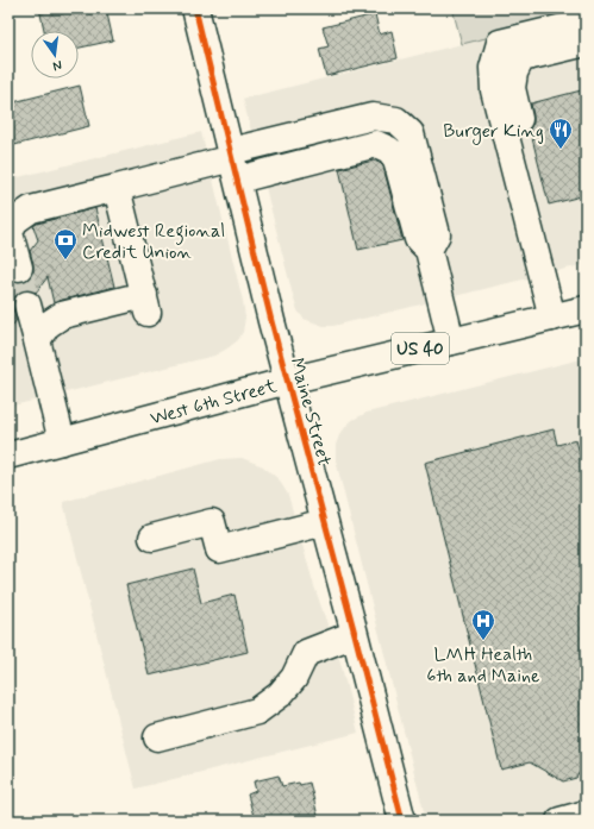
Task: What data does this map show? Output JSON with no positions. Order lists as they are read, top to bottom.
{
  "streets": {
    "main road": ["US 40", "West 6th Street", "Maine Street"]
  },
  "crossings": [
    ["West 6th Street", "Maine Street"]
  ],
  "places": {
    "restaurant": ["Burger King"],
    "bank": ["Midwest Regional Credit Union"],
    "hospital": ["LMH Health 6th and Maine"]
  },
  "north": "bottom"
}
